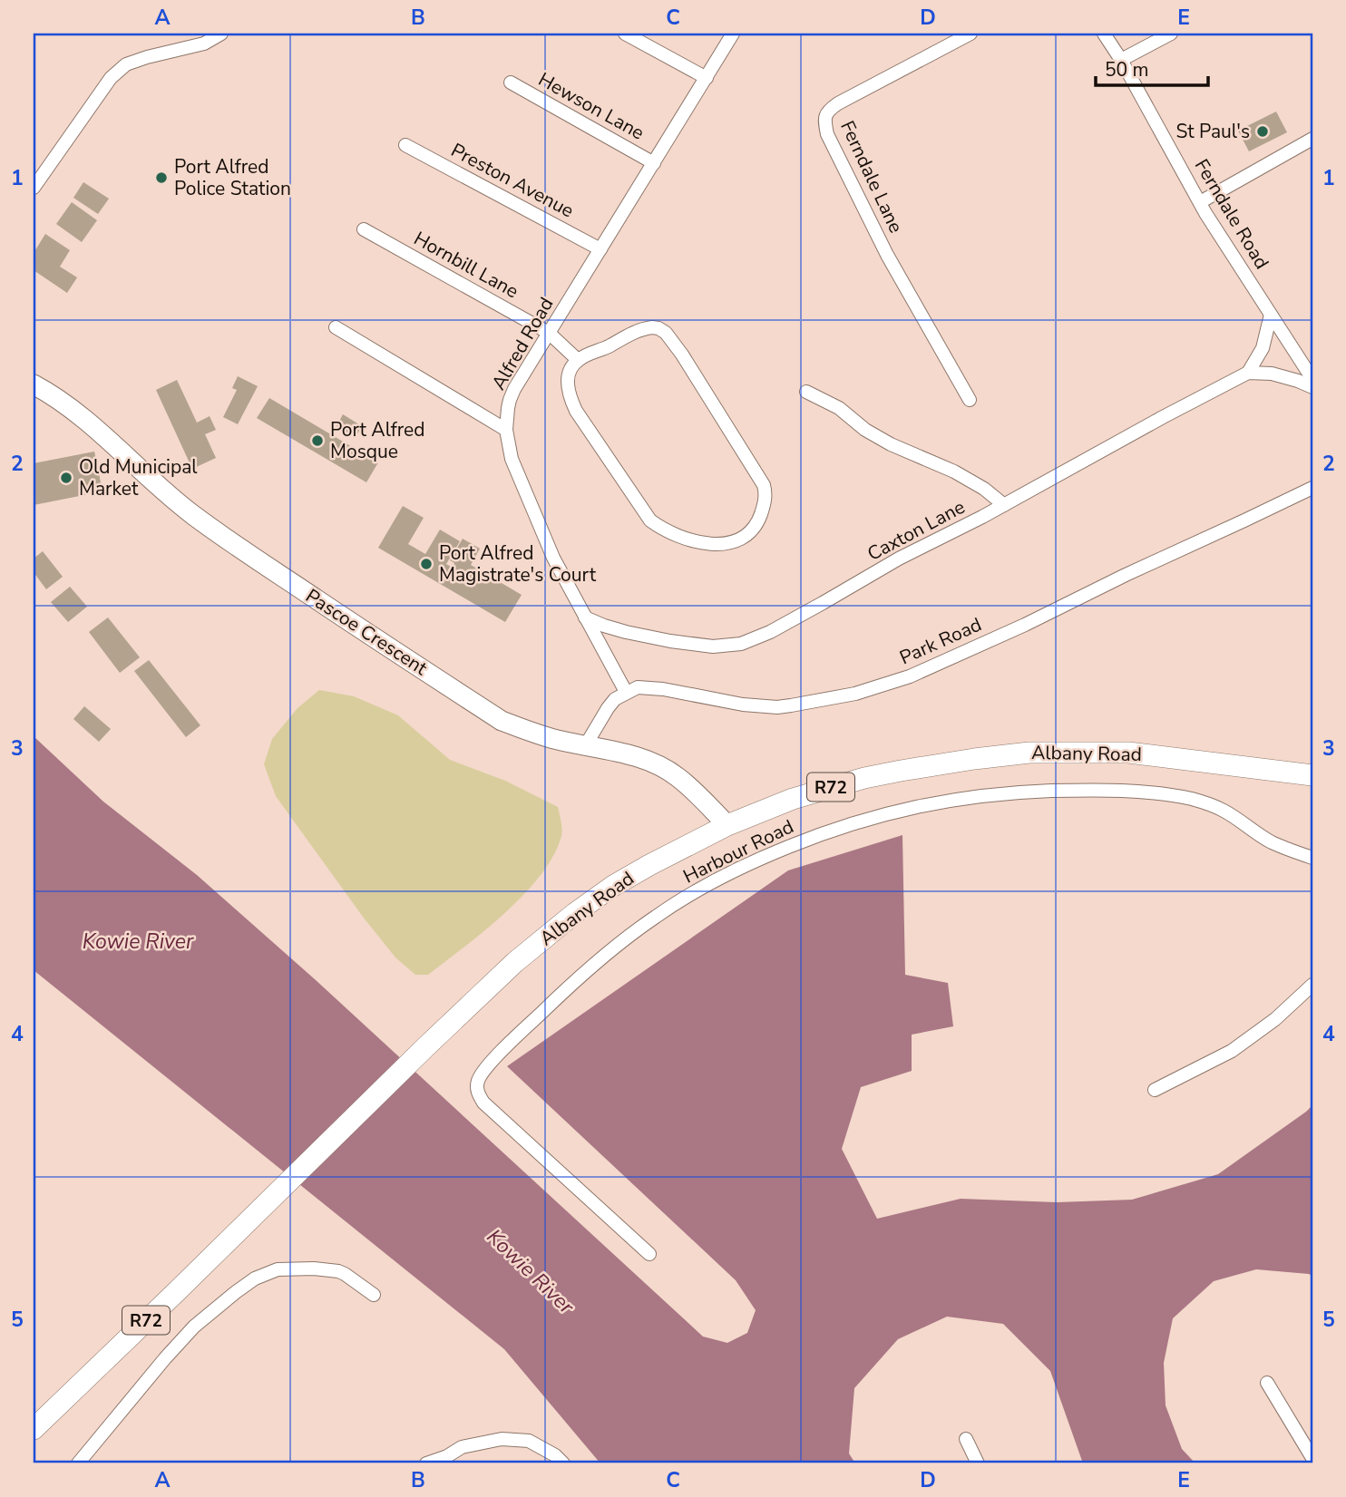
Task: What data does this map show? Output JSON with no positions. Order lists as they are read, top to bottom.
{
  "streets": {
    "main road": ["Albany Road", "R72"],
    "street": [
      "Hewson Lane",
      "Ferndale Lane",
      "Preston Avenue",
      "Ferndale Road",
      "Hornbill Lane",
      "Alfred Road",
      "Caxton Lane",
      "Pascoe Crescent",
      "Park Road",
      "Harbour Road"
    ]
  },
  "crossings": [
    ["Hewson Lane", "Alfred Road"],
    ["Preston Avenue", "Alfred Road"],
    ["Hornbill Lane", "Alfred Road"],
    ["Alfred Road", "Caxton Lane"],
    ["Alfred Road", "Park Road"],
    ["Pascoe Crescent", "Albany Road"]
  ],
  "water": ["Kowie River"],
  "places": [
    "St Paul's",
    "Port Alfred Police Station",
    "Port Alfred Mosque",
    "Old Municipal Market",
    "Port Alfred Magistrate's Court"
  ],
  "scale_bar": "50 m",
  "grid": {
    "columns": [
      "A",
      "B",
      "C",
      "D",
      "E"
    ],
    "rows": [
      "1",
      "2",
      "3",
      "4",
      "5"
    ]
  }
}
